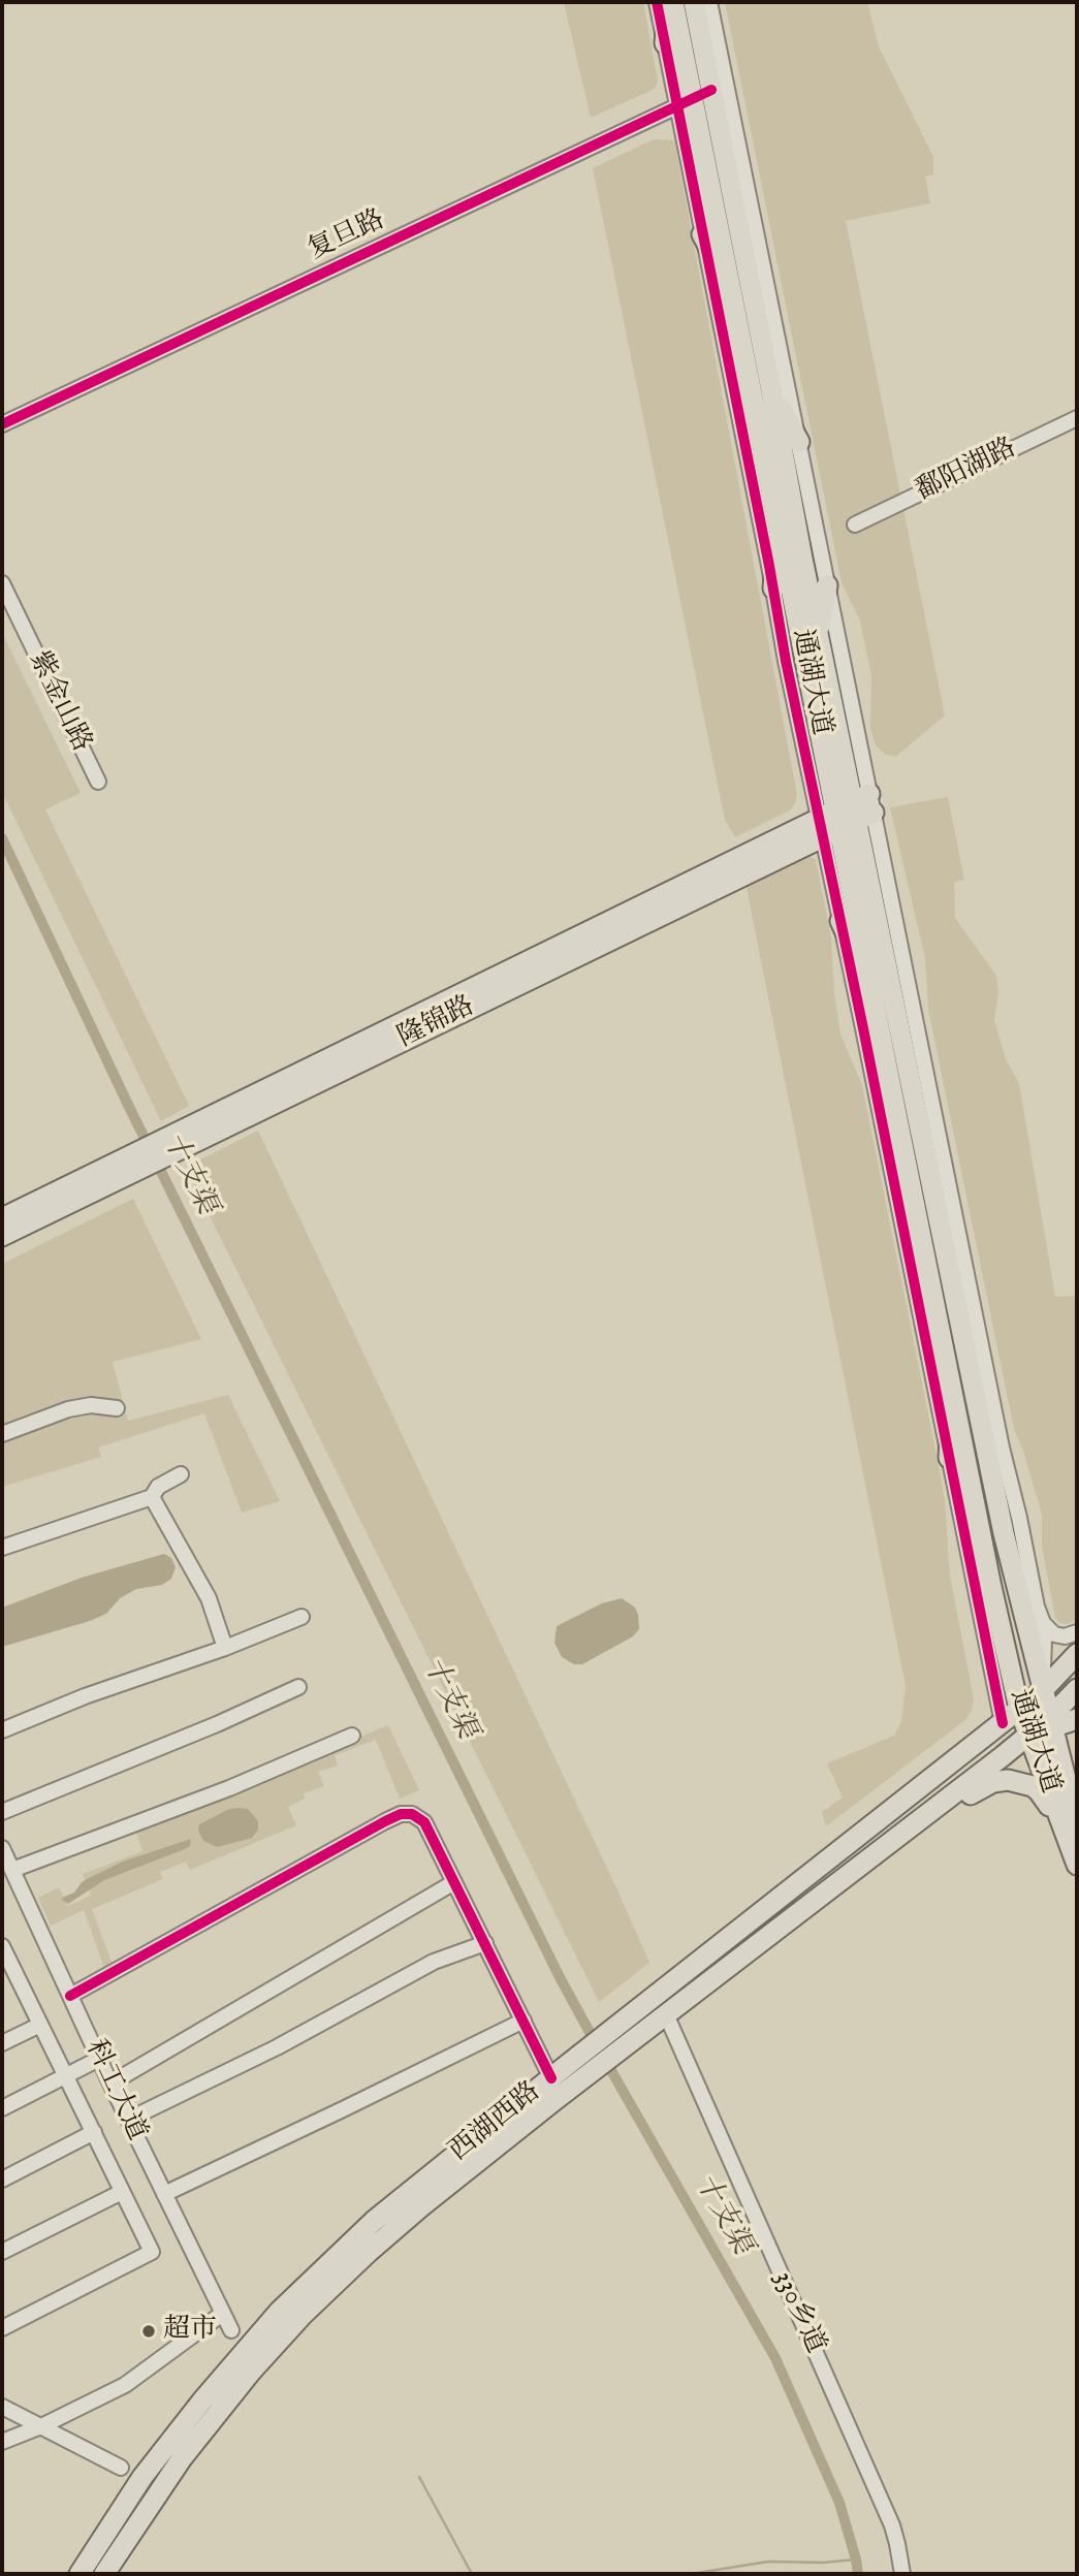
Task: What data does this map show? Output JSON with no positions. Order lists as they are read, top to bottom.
{
  "streets": {
    "main road": ["通湖大道", "隆锦路", "西湖西路"],
    "street": [
      "复旦路",
      "鄱阳湖路",
      "紫金山路",
      "科工大道",
      "330乡道"
    ]
  },
  "crossings": [
    ["复旦路", "通湖大道"],
    ["通湖大道", "隆锦路"],
    ["通湖大道", "西湖西路"],
    ["西湖西路", "330乡道"]
  ],
  "water": ["十支渠"],
  "places": ["超市"]
}
